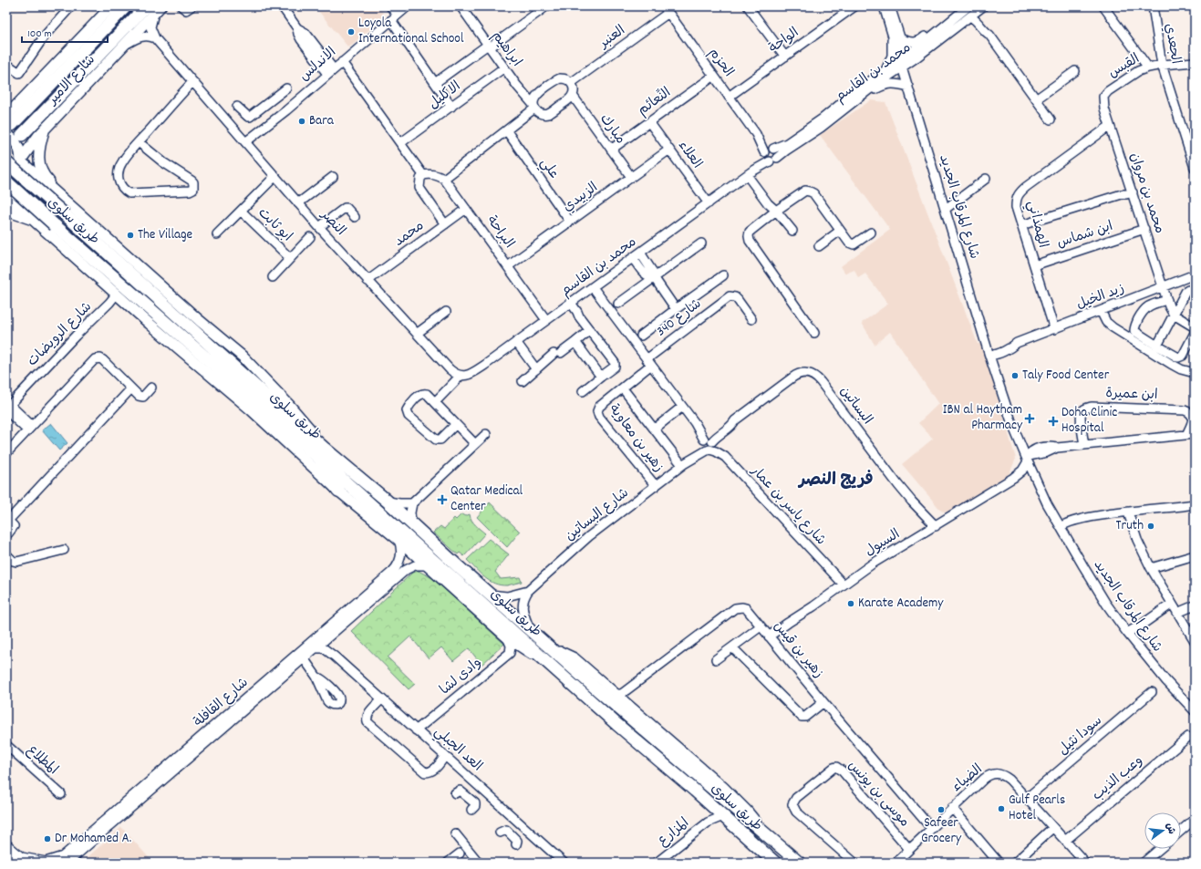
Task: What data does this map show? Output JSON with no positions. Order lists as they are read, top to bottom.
{
  "streets": {
    "highway": ["طريق سلوى"],
    "main road": ["شارع الامير"],
    "street": [
      "العنبر",
      "الواحة",
      "الجعدي",
      "ابراهيم",
      "الحزم",
      "الاندلس",
      "القبس",
      "محمد بن القاسم",
      "الاكليل",
      "النًعائم",
      "مبارك",
      "العلاء",
      "علي",
      "محمد بن مروان",
      "الزبيدي",
      "شارع المرقاب الجديد",
      "النصر",
      "الهمذاني",
      "ابو ثابت",
      "البراحة",
      "محمد",
      "ابن شماس",
      "زيد الخيل",
      "شارع 340",
      "شارع الرويضات",
      "ابن عميرة",
      "البساتين",
      "زهير بن معاوية",
      "شارع ياسر بن عمار",
      "شارع البساتين",
      "السيول",
      "زهير بن قيس",
      "وادى لشا",
      "شارع القافلة",
      "سودا نثيل",
      "العد الجبلي",
      "المطلاع",
      "الضياء",
      "وعب الذيب",
      "موسى بن يونس",
      "المزارع"
    ]
  },
  "crossings": [
    ["العنبر", "الحزم"],
    ["الواحة", "الحزم"],
    ["الجعدي", "القبس"],
    ["ابراهيم", "الاكليل"],
    ["الحزم", "محمد بن القاسم"],
    ["الحزم", "النًعائم"],
    ["الاندلس", "النصر"],
    ["القبس", "محمد بن مروان"],
    ["محمد بن القاسم", "العلاء"],
    ["محمد بن القاسم", "شارع المرقاب الجديد"],
    ["محمد بن القاسم", "النصر"],
    ["محمد بن القاسم", "البراحة"],
    ["شارع الامير", "طريق سلوى"],
    ["النًعائم", "مبارك"],
    ["النًعائم", "العلاء"],
    ["مبارك", "الزبيدي"],
    ["العلاء", "الزبيدي"],
    ["علي", "الزبيدي"],
    ["محمد بن مروان", "الهمذاني"],
    ["محمد بن مروان", "ابن شماس"],
    ["محمد بن مروان", "زيد الخيل"],
    ["الزبيدي", "البراحة"],
    ["شارع المرقاب الجديد", "زيد الخيل"],
    ["شارع المرقاب الجديد", "السيول"],
    ["طريق سلوى", "شارع الرويضات"],
    ["طريق سلوى", "شارع البساتين"],
    ["طريق سلوى", "زهير بن قيس"],
    ["طريق سلوى", "وادى لشا"],
    ["طريق سلوى", "المزارع"],
    ["النصر", "ابو ثابت"],
    ["النصر", "محمد"],
    ["الهمذاني", "ابن شماس"],
    ["الهمذاني", "زيد الخيل"],
    ["البراحة", "محمد"],
    ["شارع 340", "زهير بن معاوية"],
    ["البساتين", "شارع ياسر بن عمار"],
    ["البساتين", "شارع البساتين"],
    ["البساتين", "السيول"],
    ["زهير بن معاوية", "شارع البساتين"],
    ["شارع ياسر بن عمار", "شارع البساتين"],
    ["شارع ياسر بن عمار", "السيول"],
    ["السيول", "زهير بن قيس"],
    ["زهير بن قيس", "الضياء"],
    ["وادى لشا", "العد الجبلي"],
    ["شارع القافلة", "العد الجبلي"],
    ["سودا نثيل", "الضياء"],
    ["الضياء", "وعب الذيب"],
    ["الضياء", "موسى بن يونس"]
  ],
  "districts": ["فريج النصر"],
  "places": {
    "other": [
      "Loyola International School",
      "Bara",
      "The Village",
      "Taly Food Center",
      "Truth",
      "Karate Academy",
      "Gulf Pearls Hotel",
      "Safeer Grocery",
      "Dr Mohamed A."
    ],
    "health": ["IBN al Haytham Pharmacy", "Doha Clinic Hospital", "Qatar Medical Center"]
  },
  "scale_bar": "100 m",
  "north": "right"
}
